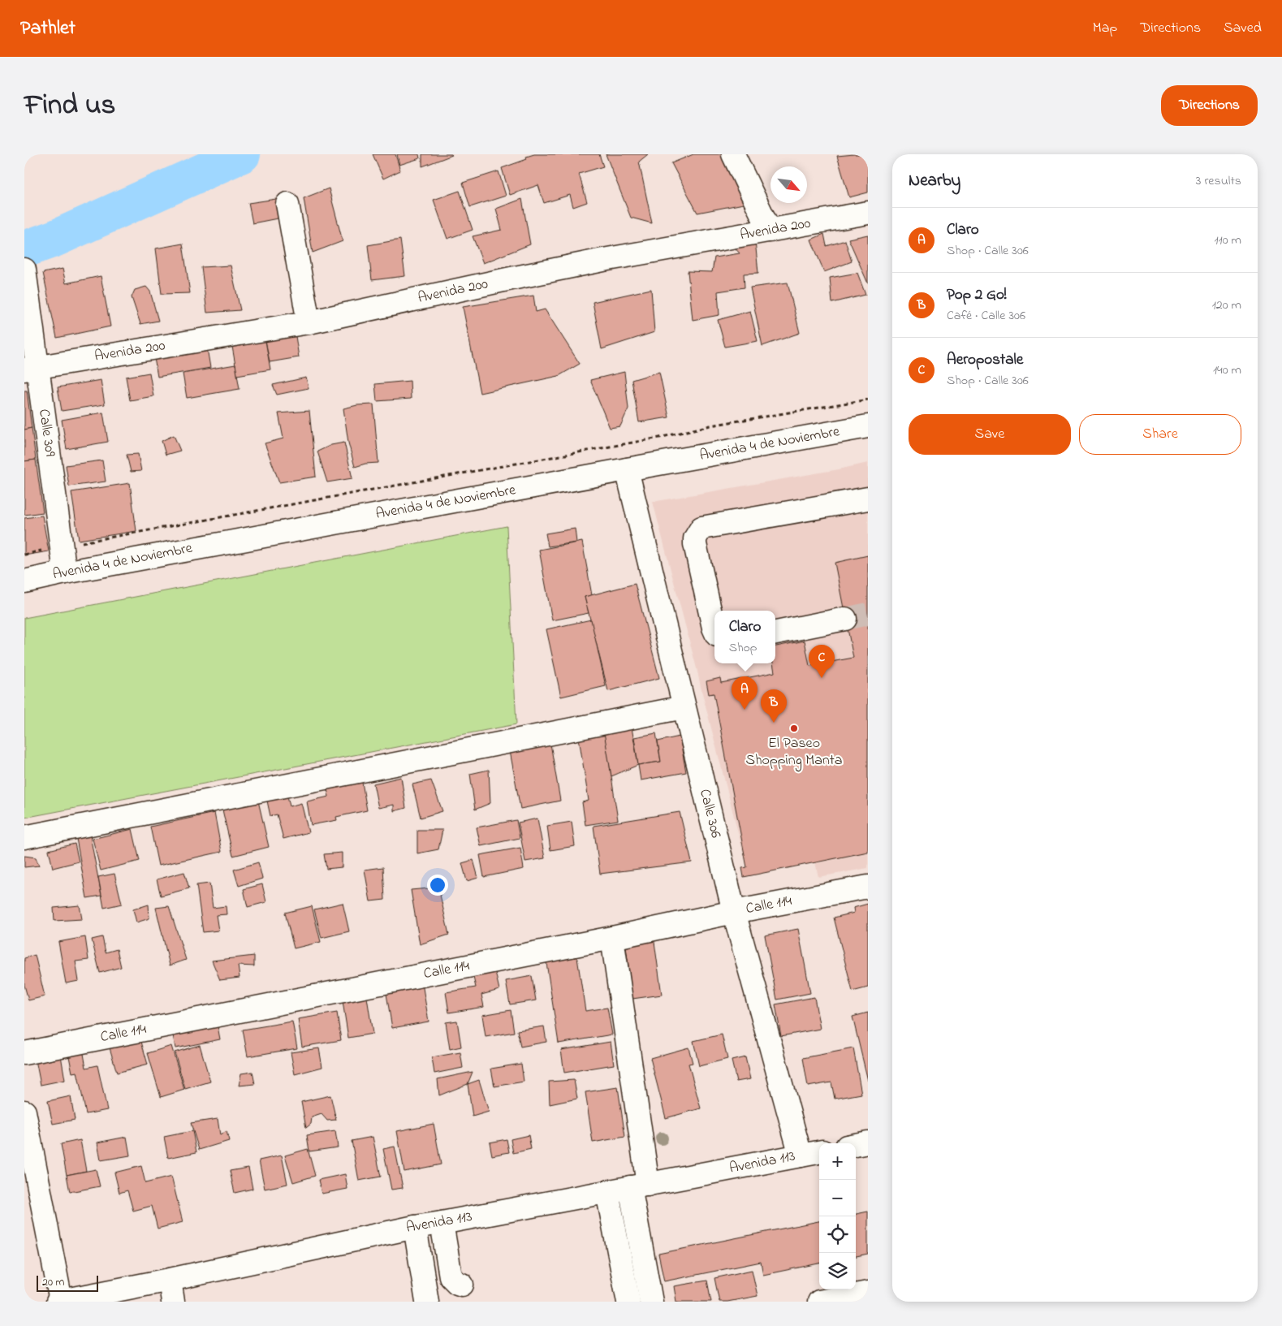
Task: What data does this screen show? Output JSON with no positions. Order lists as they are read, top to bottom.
{
  "streets": {
    "street": [
      "Avenida 200",
      "Calle 309",
      "Avenida 4 de Noviembre",
      "Calle 306",
      "Calle 114",
      "Avenida 113"
    ]
  },
  "crossings": [
    ["Avenida 200", "Calle 309"],
    ["Calle 309", "Avenida 4 de Noviembre"],
    ["Avenida 4 de Noviembre", "Calle 306"],
    ["Calle 306", "Calle 114"],
    ["Calle 306", "Avenida 113"]
  ],
  "places": ["El Paseo Shopping Manta"],
  "scale_bar": "20 m",
  "north": "bottom right",
  "page": {
    "header": "Pathlet",
    "nav": ["Map", "Directions", "Saved"],
    "title": "Find us",
    "buttons": [
      "Directions",
      ["Save", "Share"]
    ],
    "heading": ["Nearby", "3 results"],
    "list": [
      {
        "mark": "A",
        "name": "Claro",
        "note": "Shop · Calle 306",
        "value": "110 m"
      },
      {
        "mark": "B",
        "name": "Pop 2 Go!",
        "note": "Café · Calle 306",
        "value": "120 m"
      },
      {
        "mark": "C",
        "name": "Aeropostale",
        "note": "Shop · Calle 306",
        "value": "140 m"
      }
    ],
    "popup": ["Claro", "Shop"],
    "pins": ["C", "A", "B"],
    "map_buttons": ["+", "−"],
    "scale": "20 m"
  }
}
